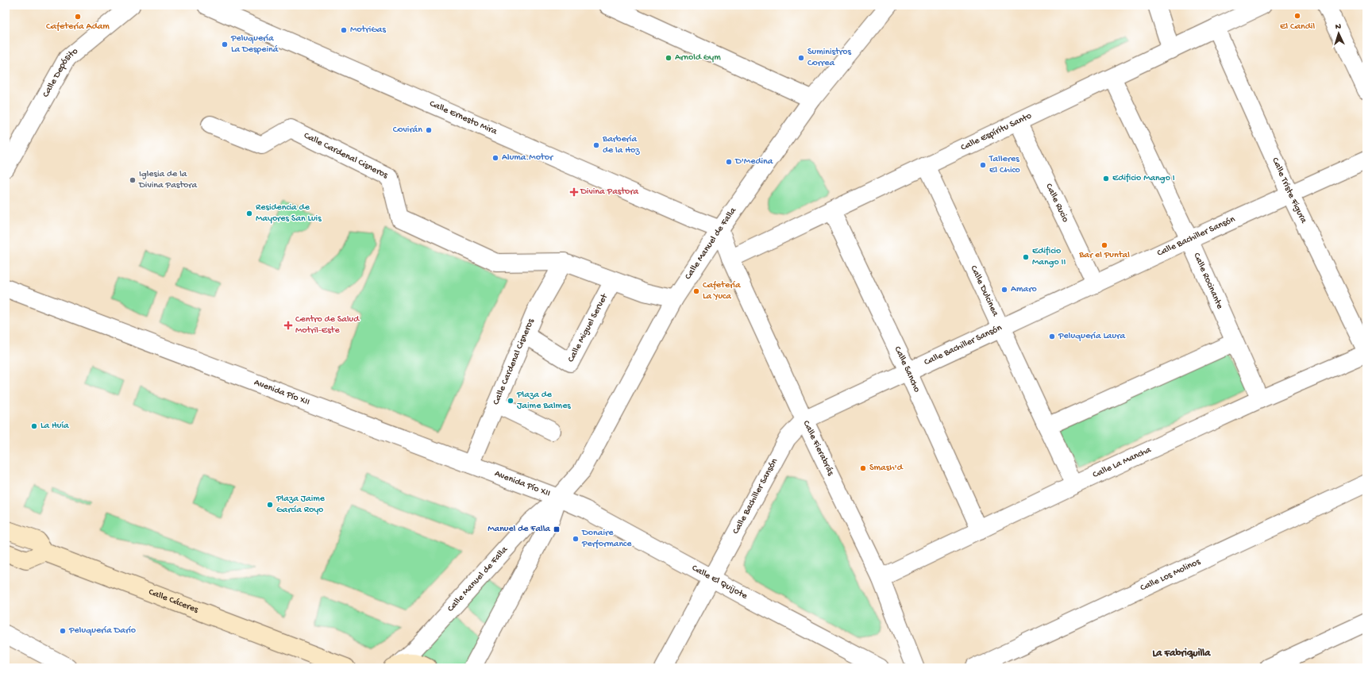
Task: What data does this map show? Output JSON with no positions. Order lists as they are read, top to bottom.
{
  "streets": {
    "main road": ["Calle Cáceres"],
    "street": [
      "Calle Depósito",
      "Calle Ernesto Mira",
      "Calle Espíritu Santo",
      "Calle Cardenal Cisneros",
      "Calle Triste Figura",
      "Calle Rucio",
      "Calle Bachiller Sansón",
      "Calle Manuel de Falla",
      "Calle Rocinante",
      "Calle Dulcinea",
      "Calle Miguel Servet",
      "Calle Sancho",
      "Avenida Pío XII",
      "Calle Fierabrás",
      "Calle La Mancha",
      "Calle Los Molinos",
      "Calle El Quijote"
    ]
  },
  "crossings": [
    ["Calle Ernesto Mira", "Calle Manuel de Falla"],
    ["Calle Ernesto Mira", "Calle Fierabrás"],
    ["Calle Espíritu Santo", "Calle Triste Figura"],
    ["Calle Espíritu Santo", "Calle Rucio"],
    ["Calle Espíritu Santo", "Calle Rocinante"],
    ["Calle Espíritu Santo", "Calle Dulcinea"],
    ["Calle Espíritu Santo", "Calle Sancho"],
    ["Calle Espíritu Santo", "Calle Fierabrás"],
    ["Calle Cardenal Cisneros", "Calle Manuel de Falla"],
    ["Calle Cardenal Cisneros", "Calle Miguel Servet"],
    ["Calle Cardenal Cisneros", "Avenida Pío XII"],
    ["Calle Triste Figura", "Calle Bachiller Sansón"],
    ["Calle Triste Figura", "Calle La Mancha"],
    ["Calle Rucio", "Calle Bachiller Sansón"],
    ["Calle Bachiller Sansón", "Calle Rocinante"],
    ["Calle Bachiller Sansón", "Calle Dulcinea"],
    ["Calle Bachiller Sansón", "Calle Sancho"],
    ["Calle Bachiller Sansón", "Calle Fierabrás"],
    ["Calle Bachiller Sansón", "Calle El Quijote"],
    ["Calle Manuel de Falla", "Avenida Pío XII"],
    ["Calle Manuel de Falla", "Calle Fierabrás"],
    ["Calle Manuel de Falla", "Calle El Quijote"],
    ["Calle Rocinante", "Calle La Mancha"],
    ["Calle Dulcinea", "Calle La Mancha"],
    ["Calle Sancho", "Calle La Mancha"],
    ["Avenida Pío XII", "Calle El Quijote"],
    ["Calle Fierabrás", "Calle La Mancha"]
  ],
  "districts": ["La Fabriquilla"],
  "places": {
    "other": [
      "El Candil",
      "Cafetería Adam",
      "MotriGas",
      "Peluquería La Despeiná",
      "Arnold Gym",
      "Suministros Correa",
      "Covirán",
      "Barbería de la Hoz",
      "Aluma.Motor",
      "D'Medina",
      "Talleres El Chico",
      "Edificio Mango I",
      "Iglesia de la Divina Pastora",
      "Residencia de Mayores San Luis",
      "Bar el Puntal",
      "Edificio Mango II",
      "Amaro",
      "Cafetería La Yuca",
      "Peluquería Laura",
      "Plaza de Jaime Balmes",
      "La Huía",
      "Smash'd",
      "Plaza Jaime García Royo",
      "Donaire Performance",
      "Peluquería Darío"
    ],
    "health": ["Divina Pastora", "Centro de Salud Motril-Este"],
    "transit": ["Manuel de Falla"]
  },
  "north": "top"
}
